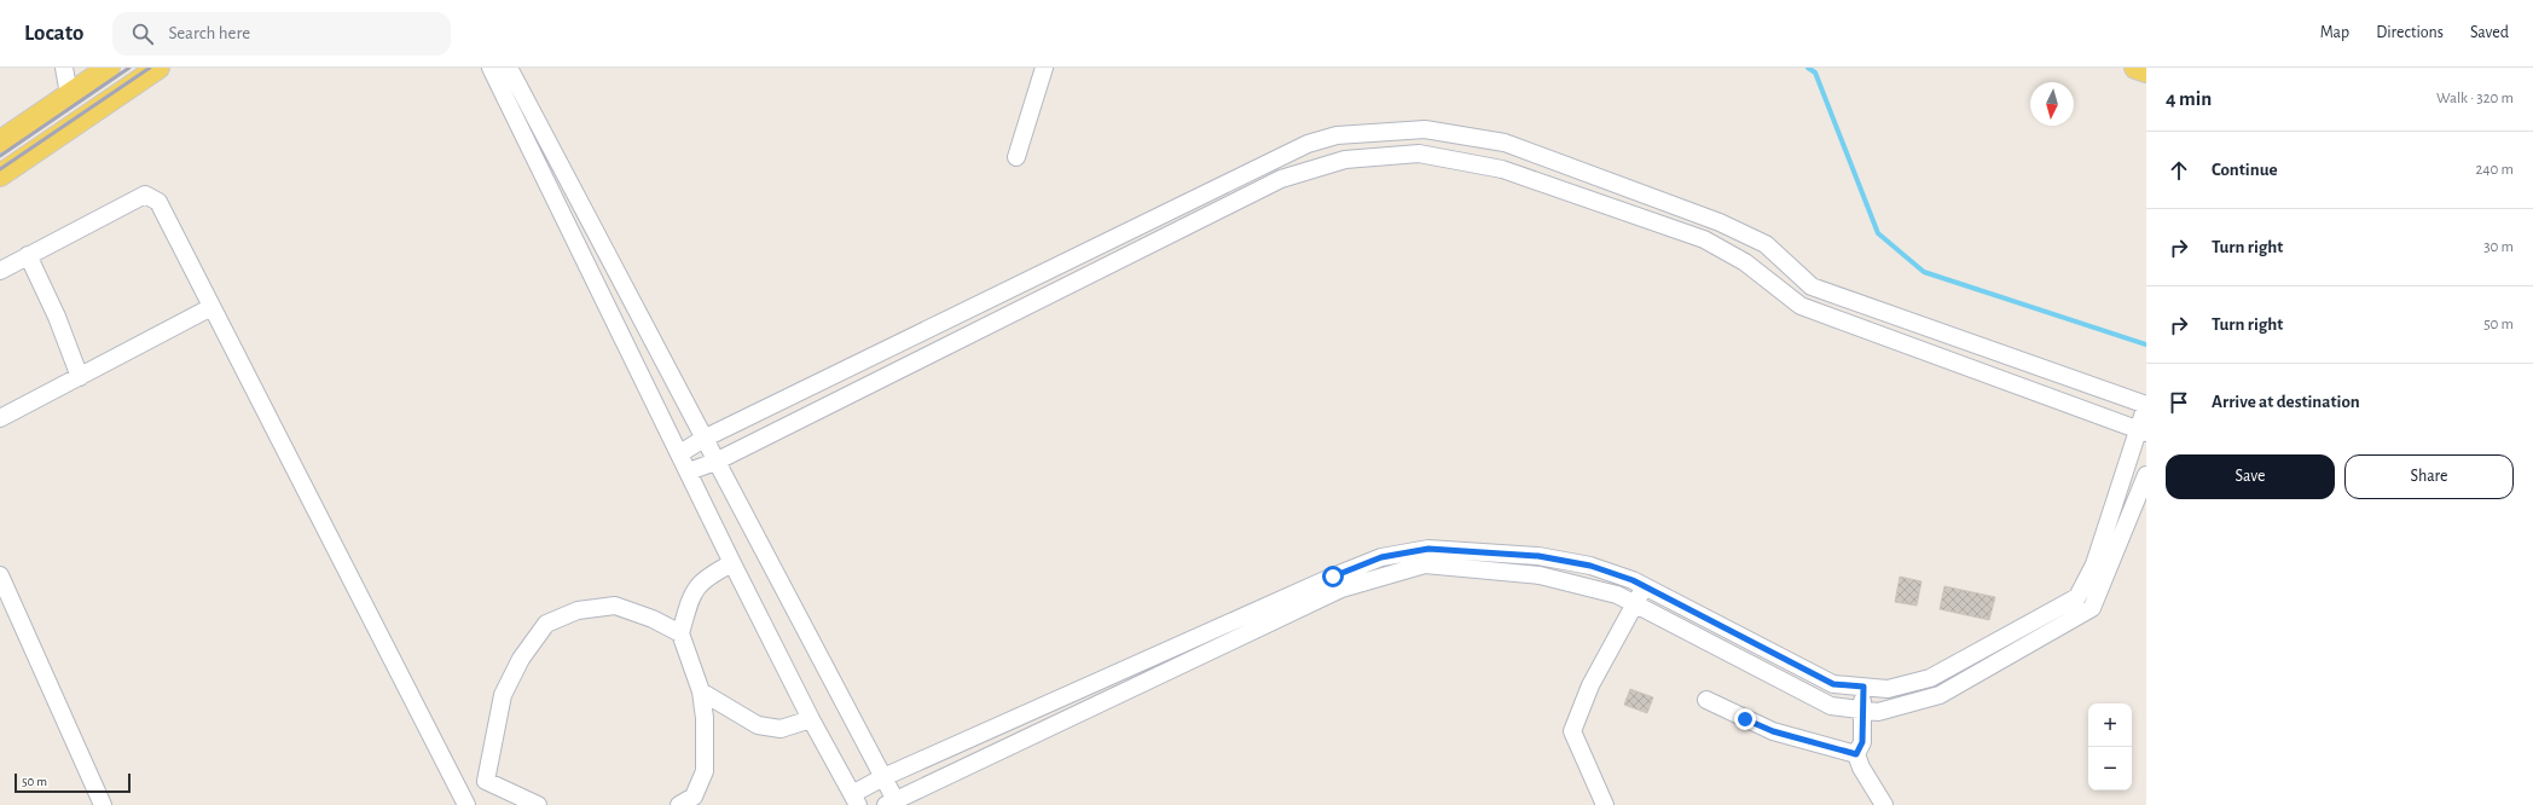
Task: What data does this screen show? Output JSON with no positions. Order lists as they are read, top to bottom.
{
  "scale_bar": "50 m",
  "north": "bottom",
  "page": {
    "header": "Locato",
    "search": "Search here",
    "nav": ["Map", "Directions", "Saved"],
    "heading": ["4 min", "Walk · 320 m"],
    "list": [
      ["Continue", "240 m"],
      ["Turn right", "30 m"],
      ["Turn right", "50 m"],
      "Arrive at destination"
    ],
    "buttons": ["Save", "Share"],
    "map_buttons": ["+", "−"],
    "scale": "50 m"
  }
}
